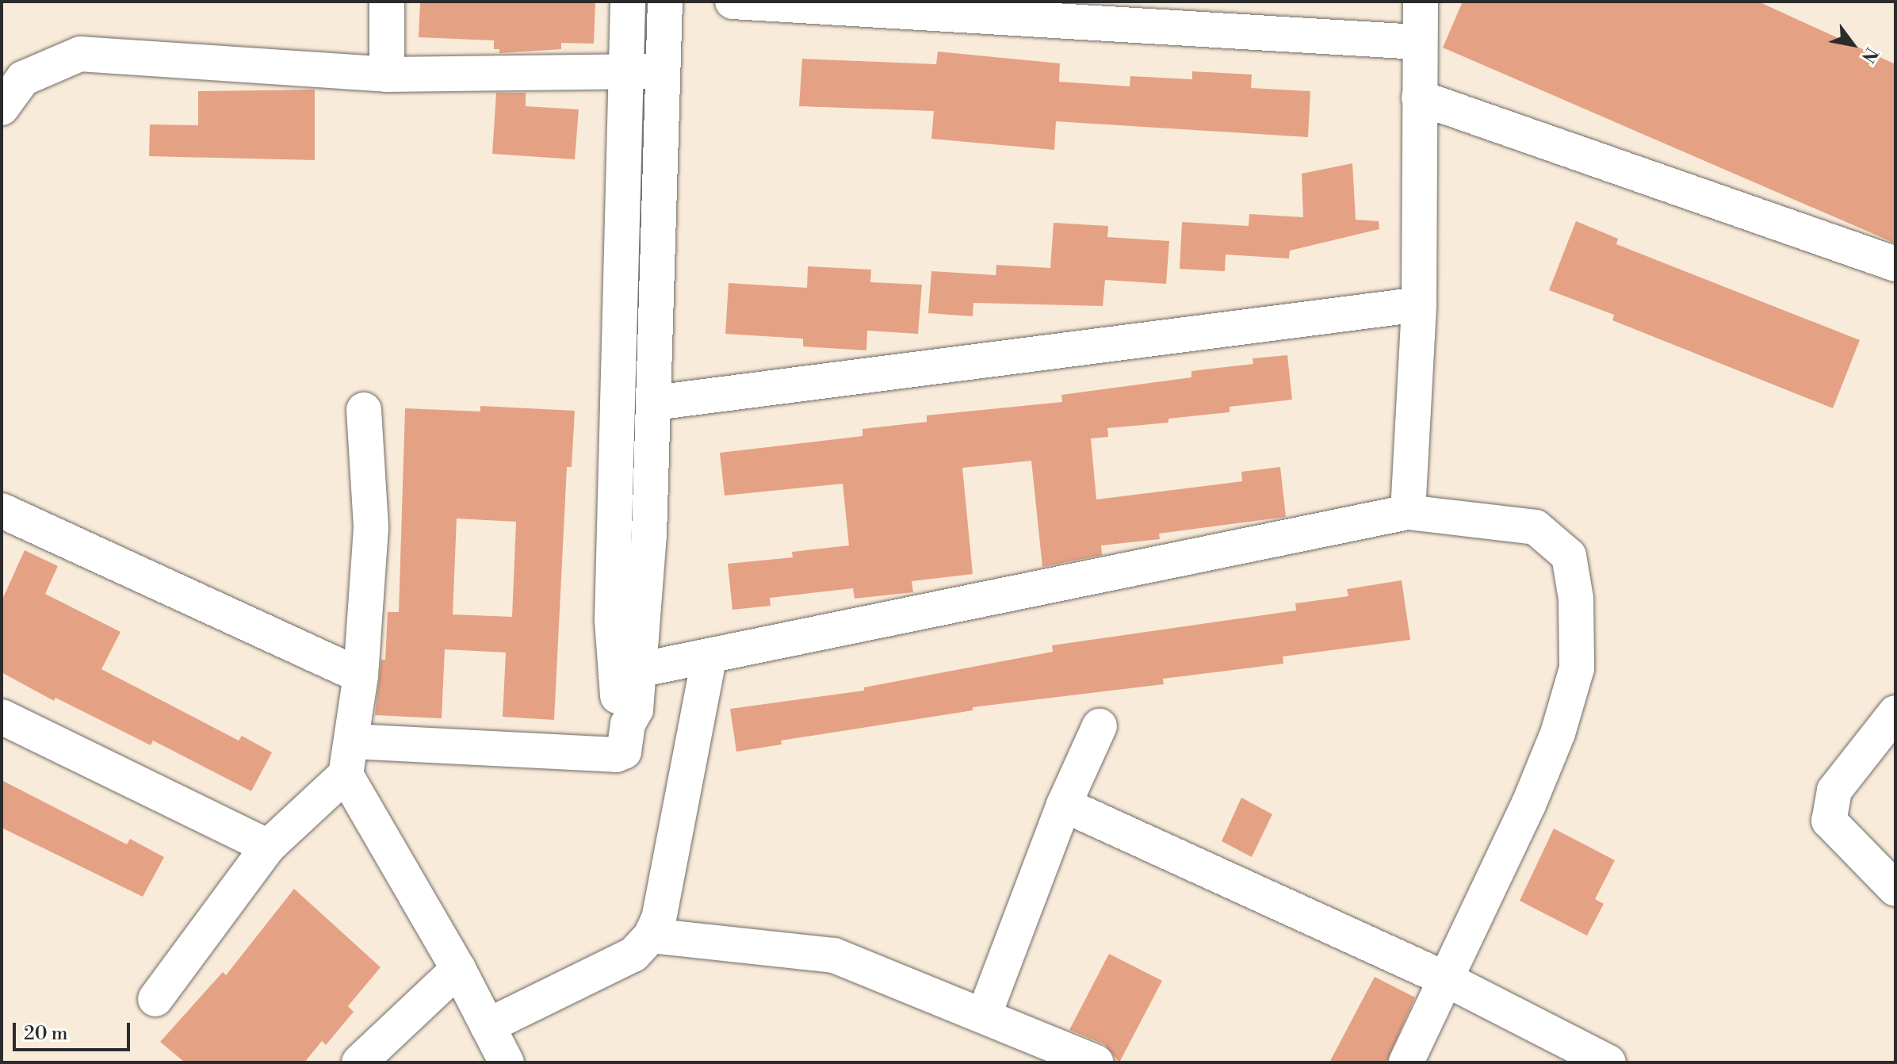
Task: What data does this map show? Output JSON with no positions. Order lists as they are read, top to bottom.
{
  "scale_bar": "20 m",
  "north": "bottom right"
}
